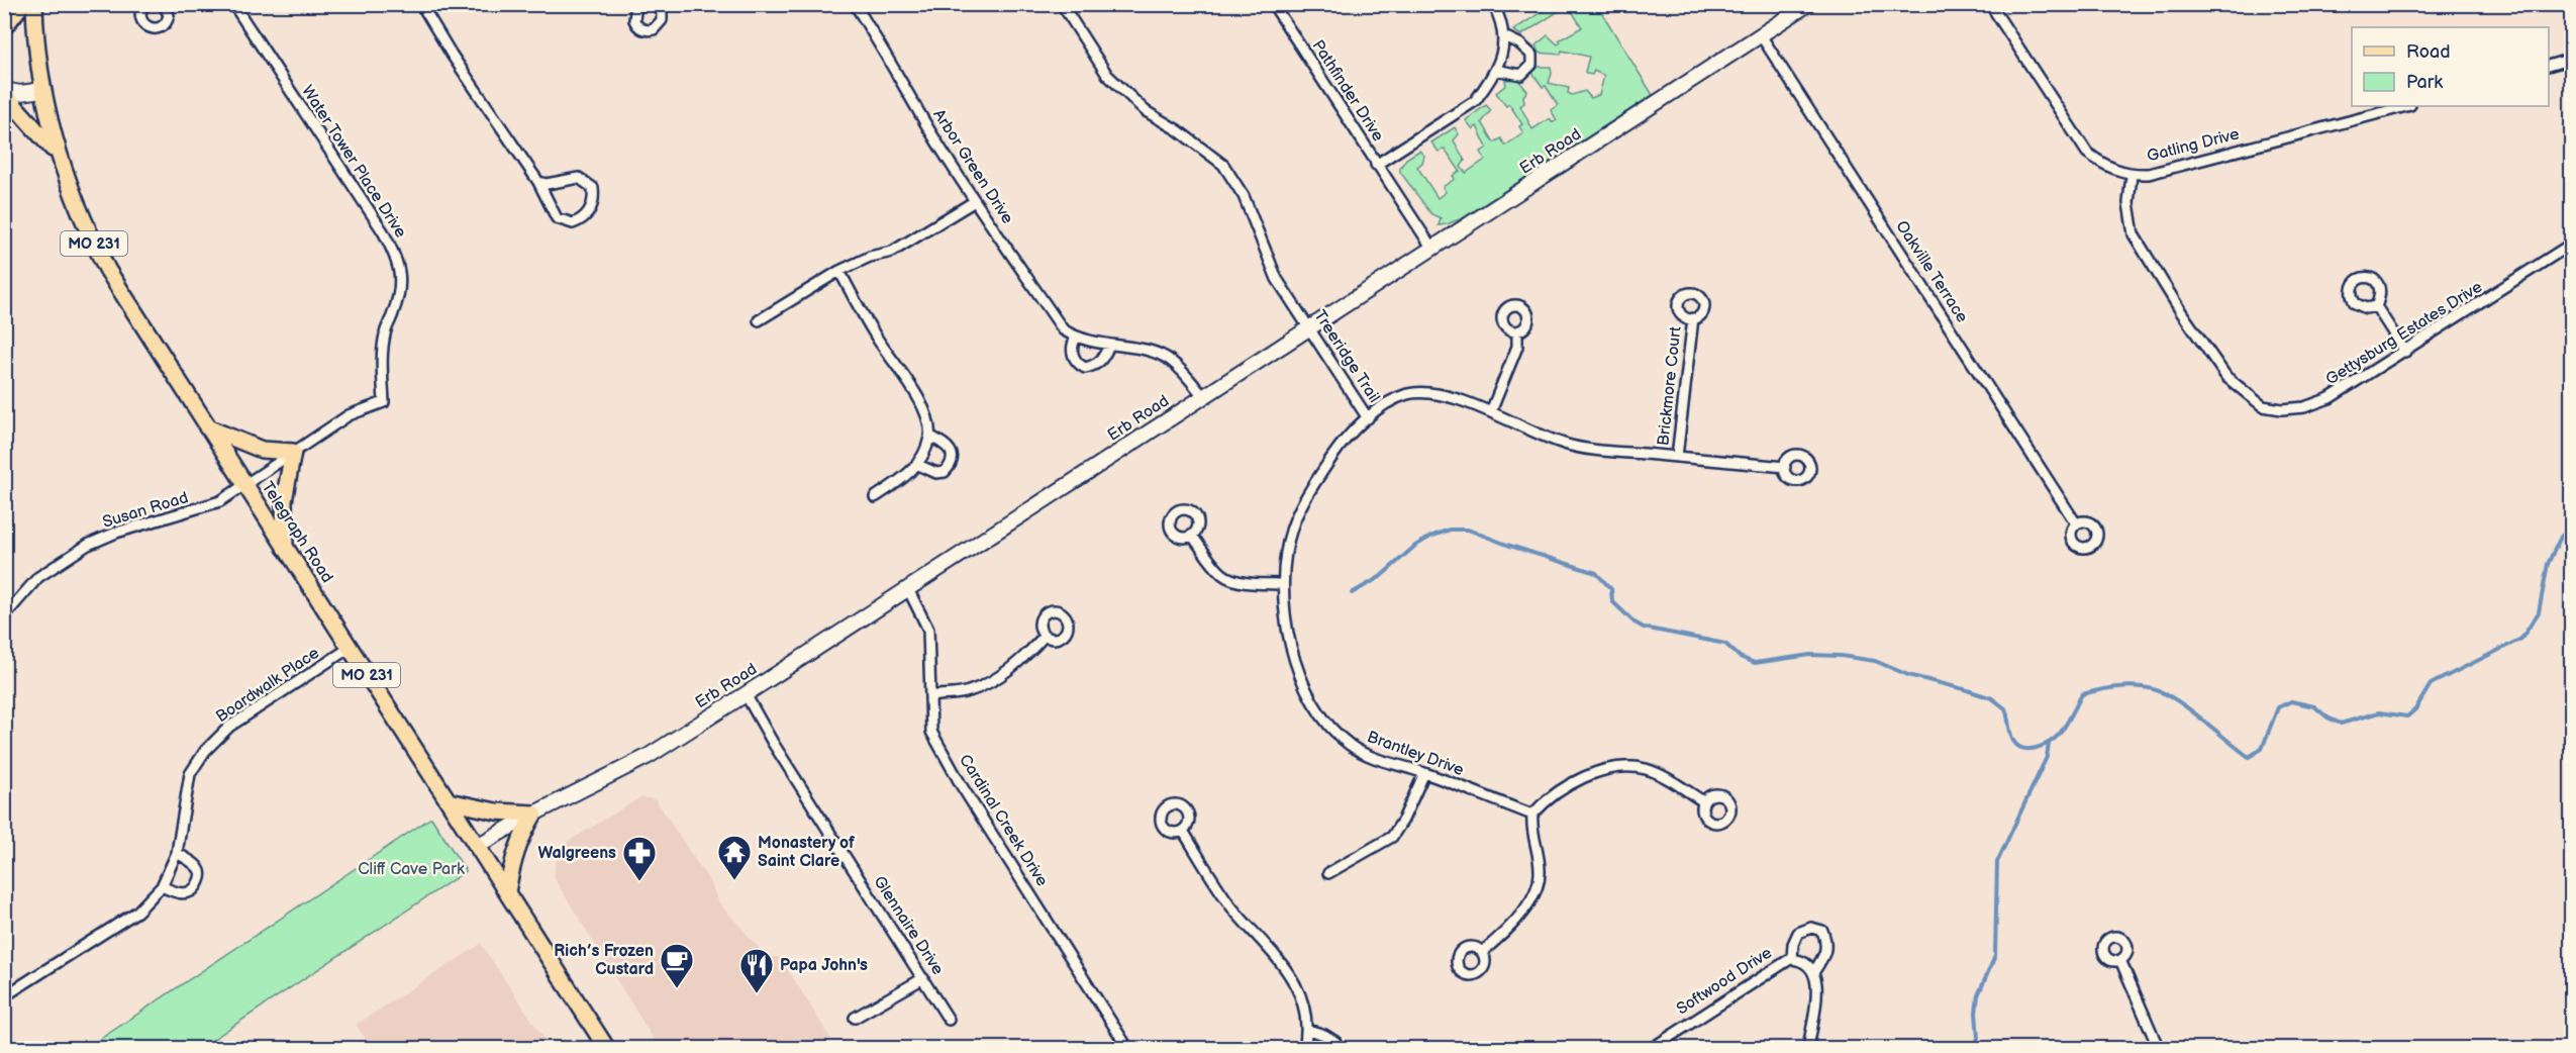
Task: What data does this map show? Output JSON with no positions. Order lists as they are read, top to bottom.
{
  "streets": {
    "main road": ["MO 231", "Telegraph Road"],
    "street": [
      "Pathfinder Drive",
      "Gatling Drive",
      "Erb Road",
      "Water Tower Place Drive",
      "Arbor Green Drive",
      "Oakville Terrace",
      "Gettysburg Estates Drive",
      "Treeridge Trail",
      "Brickmore Court",
      "Susan Road",
      "Boardwalk Place",
      "Brantley Drive",
      "Cardinal Creek Drive",
      "Glennaire Drive",
      "Softwood Drive"
    ]
  },
  "crossings": [
    ["Pathfinder Drive", "Erb Road"],
    ["Gatling Drive", "Gettysburg Estates Drive"],
    ["Erb Road", "Arbor Green Drive"],
    ["Erb Road", "Oakville Terrace"],
    ["Erb Road", "Treeridge Trail"],
    ["Erb Road", "Telegraph Road"],
    ["Erb Road", "Cardinal Creek Drive"],
    ["Erb Road", "Glennaire Drive"],
    ["Water Tower Place Drive", "Susan Road"],
    ["Water Tower Place Drive", "Telegraph Road"],
    ["Treeridge Trail", "Brickmore Court"],
    ["Treeridge Trail", "Brantley Drive"],
    ["Susan Road", "Telegraph Road"],
    ["Telegraph Road", "Boardwalk Place"]
  ],
  "parks": ["Cliff Cave Park"],
  "places": {
    "temple": ["Monastery of Saint Clare"],
    "pharmacy": ["Walgreens"],
    "cafe": ["Rich’s Frozen Custard"],
    "restaurant": ["Papa John's"]
  },
  "legend": ["Road", "Park"]
}
